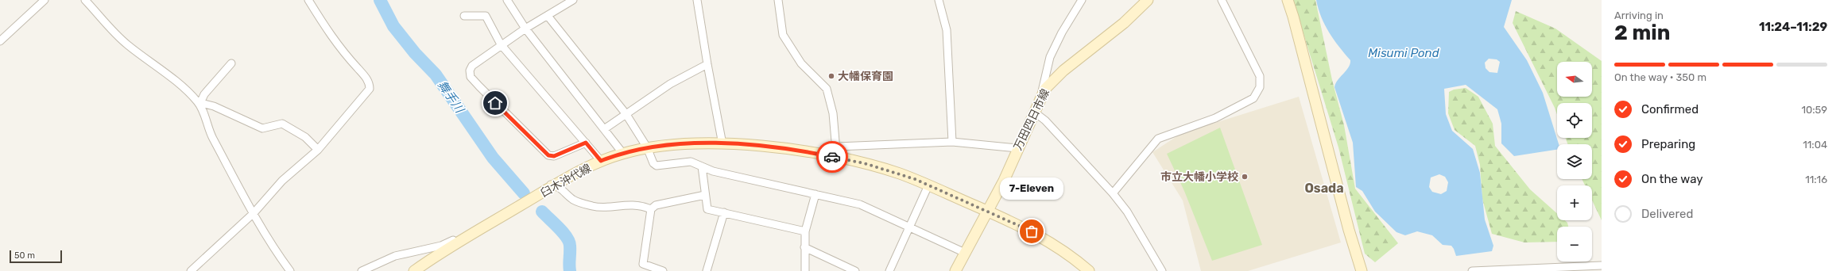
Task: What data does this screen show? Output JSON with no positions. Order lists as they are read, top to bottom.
{
  "streets": {
    "main road": ["万田四日市線", "臼木沖代線"]
  },
  "crossings": [
    ["万田四日市線", "臼木沖代線"]
  ],
  "districts": ["Osada"],
  "water": ["Misumi Pond", "舞手川"],
  "places": ["大幡保育園", "市立大幡小学校", "7-Eleven"],
  "scale_bar": "50 m",
  "north": "left",
  "page": {
    "heading": ["2 min", "Arriving in", "11:24–11:29"],
    "bar": "On the way · 350 m",
    "map_buttons": ["+", "−"],
    "list": [
      ["Confirmed", "10:59"],
      ["Preparing", "11:04"],
      ["On the way", "11:16"],
      "Delivered"
    ],
    "bubble": "7-Eleven",
    "scale": "50 m"
  }
}
